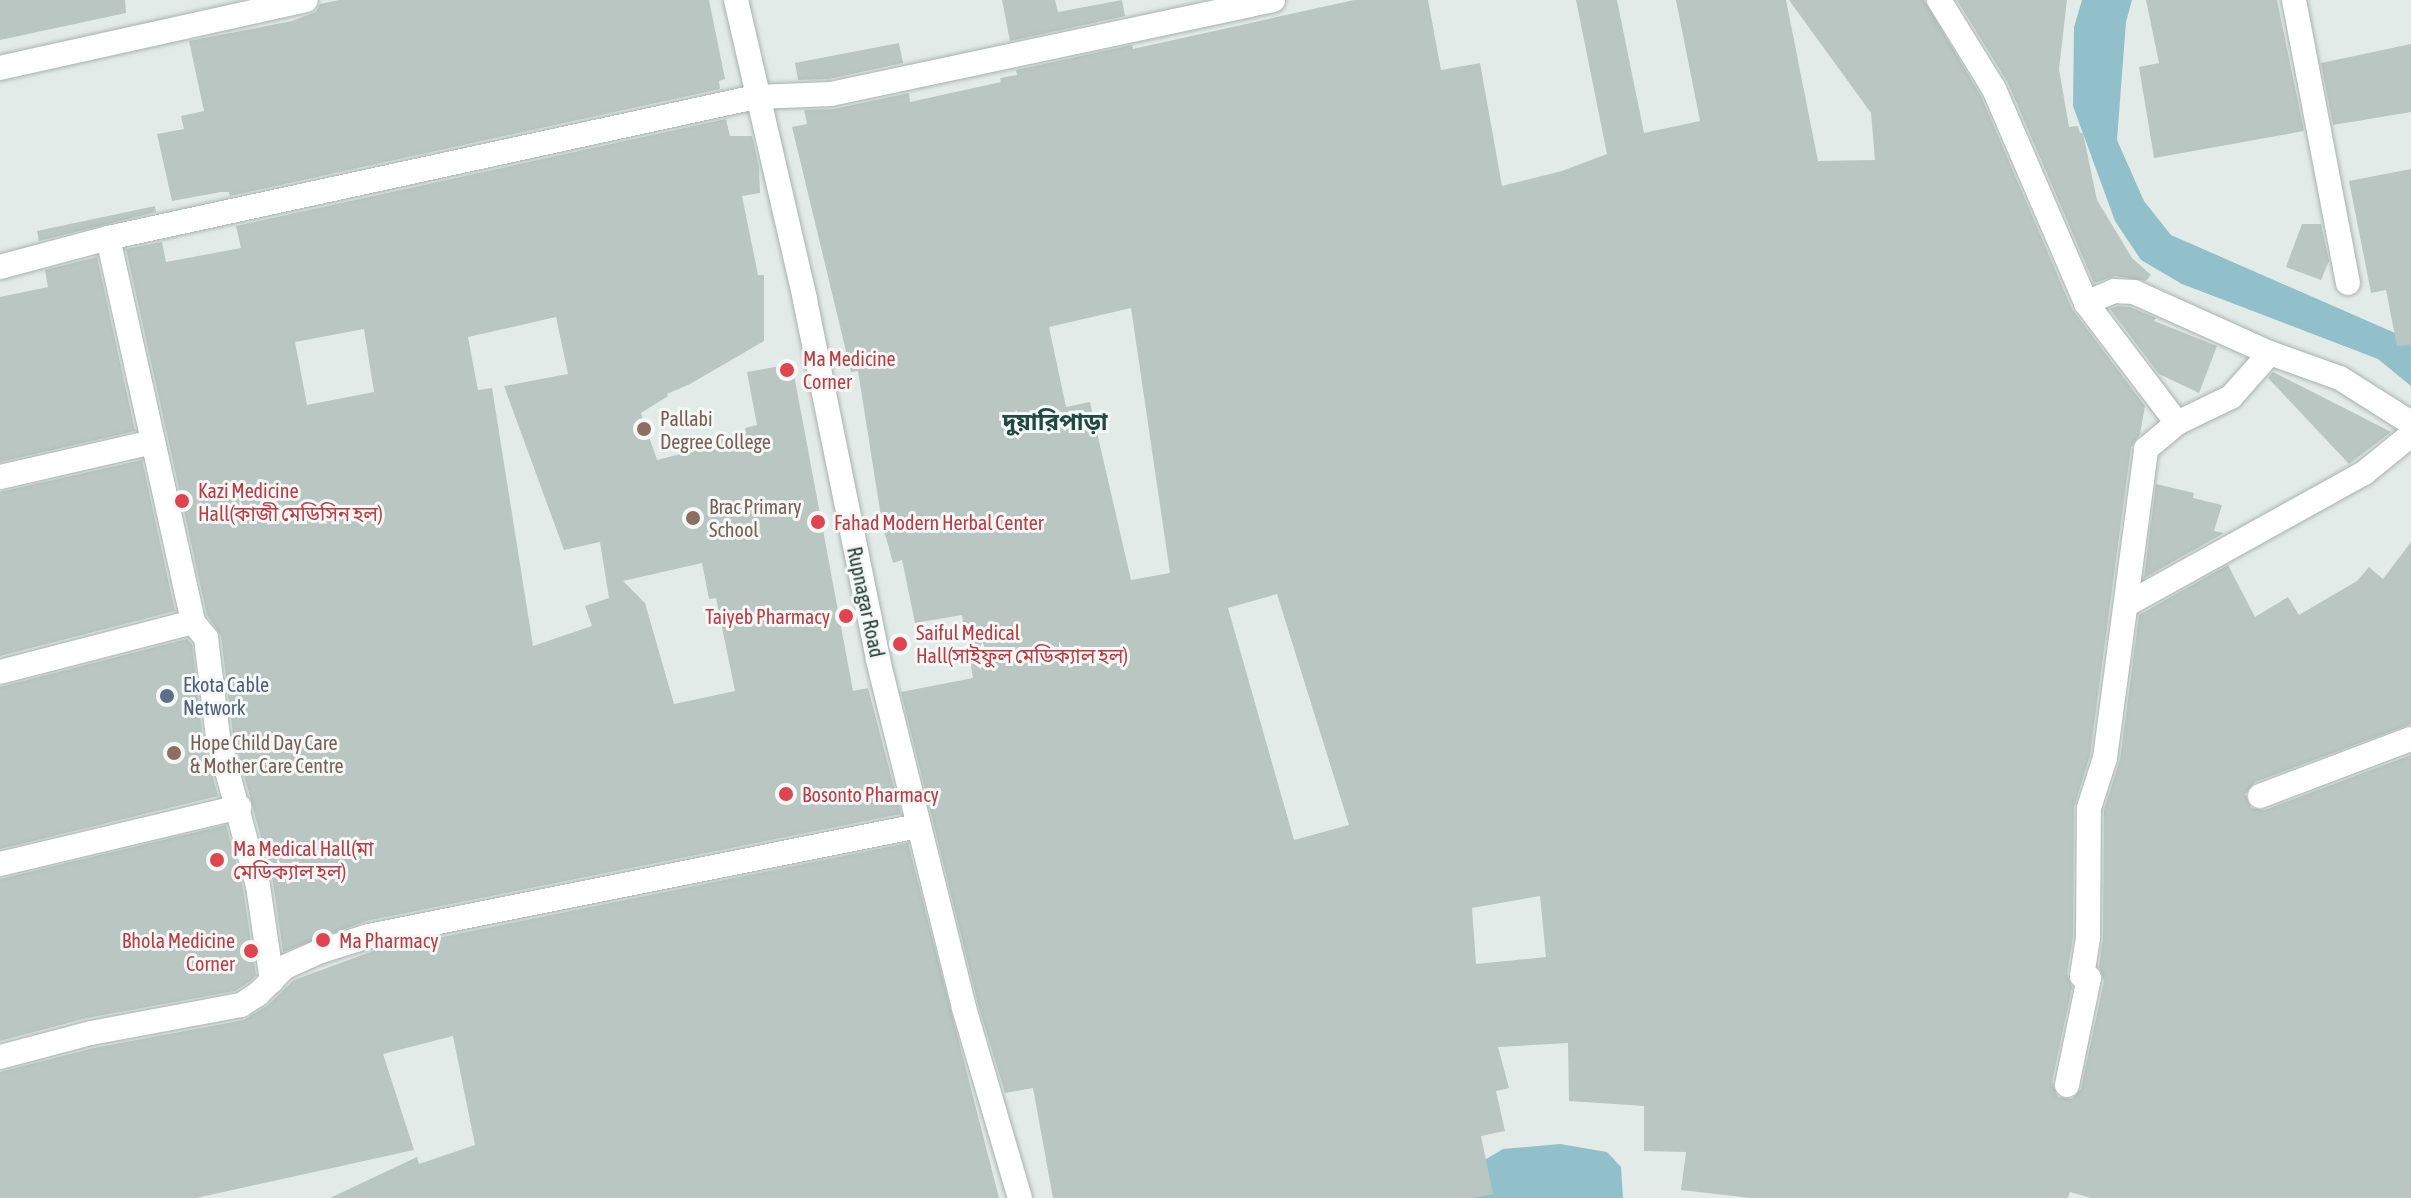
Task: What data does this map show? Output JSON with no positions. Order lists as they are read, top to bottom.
{
  "streets": {
    "street": ["Rupnagar Road"]
  },
  "districts": ["দুয়ারিপাড়া"],
  "places": [
    "Ma Medicine Corner",
    "Pallabi Degree College",
    "Kazi Medicine Hall(কাজী মেডিসিন হল)",
    "Brac Primary School",
    "Fahad Modern Herbal Center",
    "Taiyeb Pharmacy",
    "Saiful Medical Hall(সাইফুল মেডিক্যাল হল)",
    "Ekota Cable Network",
    "Hope Child Day Care & Mother Care Centre",
    "Bosonto Pharmacy",
    "Ma Medical Hall(মা মেডিক্যাল হল)",
    "Ma Pharmacy",
    "Bhola Medicine Corner"
  ]
}
